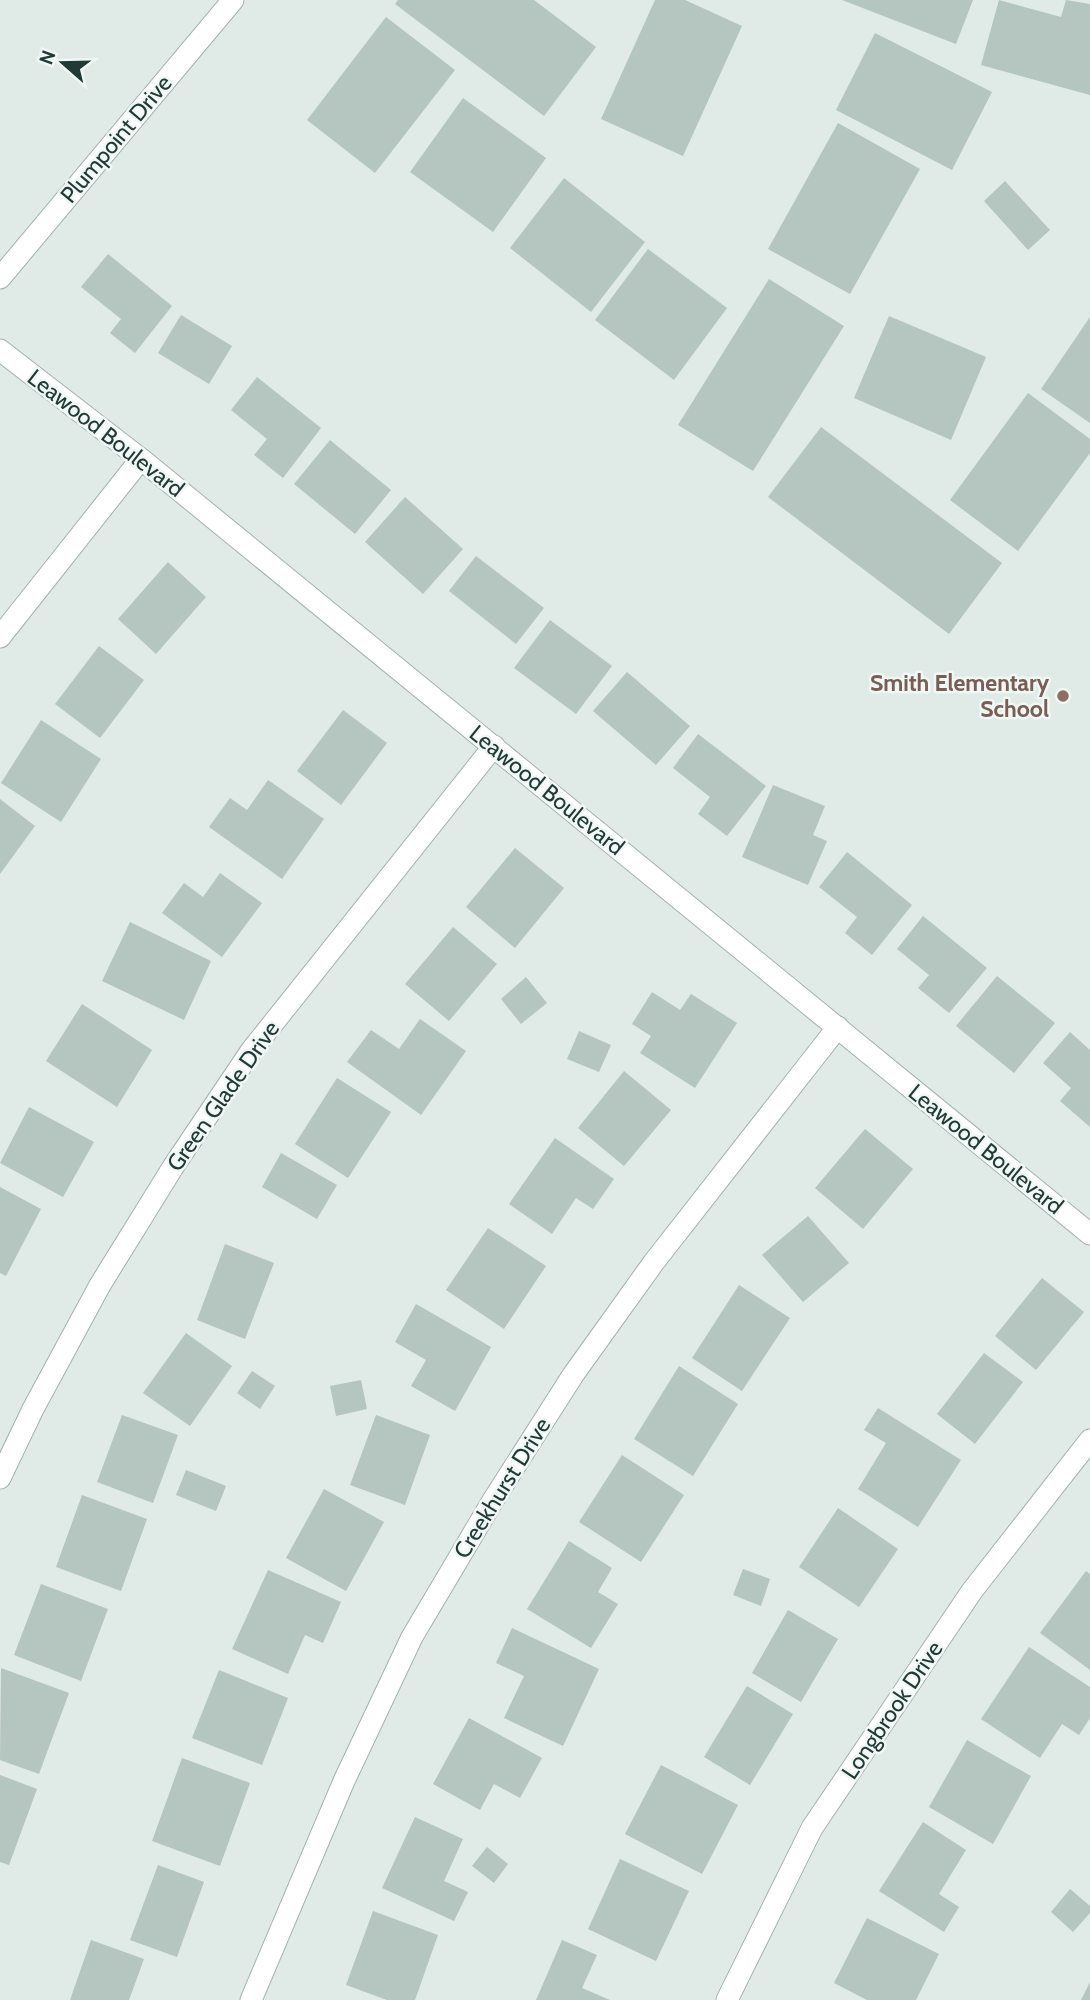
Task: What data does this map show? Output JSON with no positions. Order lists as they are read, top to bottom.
{
  "streets": {
    "street": [
      "Plumpoint Drive",
      "Leawood Boulevard",
      "Green Glade Drive",
      "Creekhurst Drive",
      "Longbrook Drive"
    ]
  },
  "crossings": [
    ["Leawood Boulevard", "Green Glade Drive"],
    ["Leawood Boulevard", "Creekhurst Drive"]
  ],
  "places": ["Smith Elementary School"],
  "north": "left"
}
